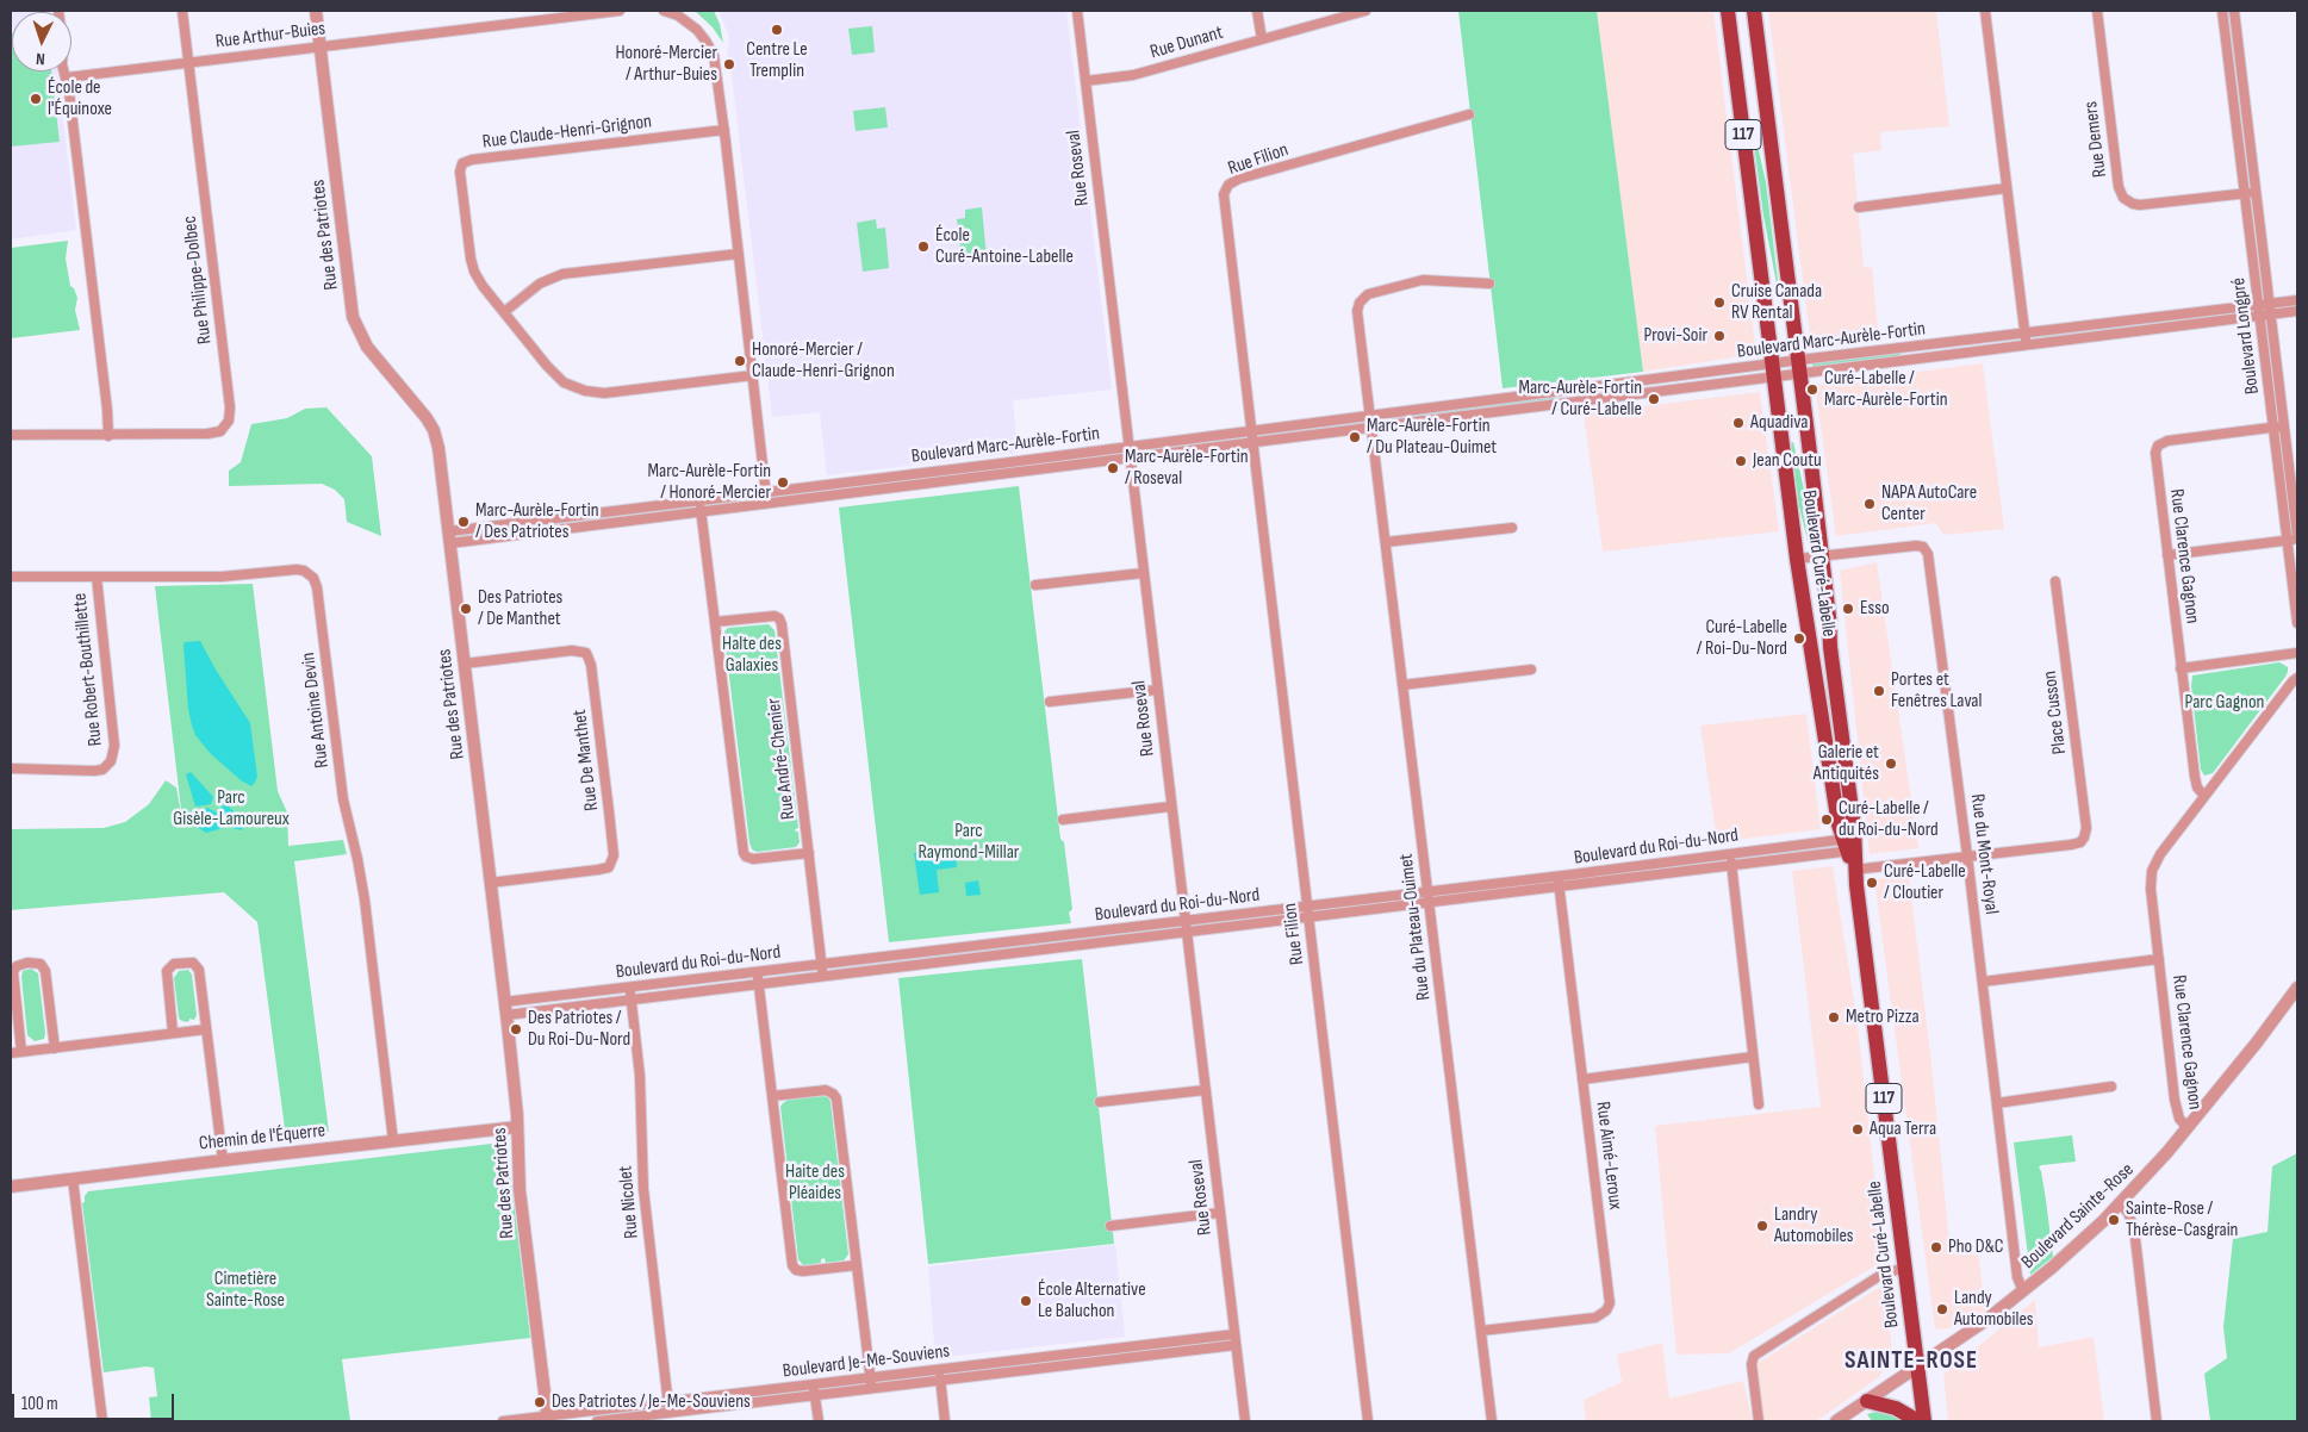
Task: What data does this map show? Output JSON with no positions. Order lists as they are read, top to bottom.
{
  "streets": {
    "main road": ["117", "Boulevard Curé-Labelle"],
    "street": [
      "Rue Arthur-Buies",
      "Rue Dunant",
      "Rue Claude-Henri-Grignon",
      "Rue Demers",
      "Rue Filion",
      "Rue Roseval",
      "Rue des Patriotes",
      "Rue Philippe-Dolbec",
      "Boulevard Longpré",
      "Boulevard Marc-Aurèle-Fortin",
      "Rue Clarence Gagnon",
      "Rue Robert-Bouthillette",
      "Rue Antoine Devin",
      "Place Cusson",
      "Rue André-Chenier",
      "Rue De Manthet",
      "Boulevard du Roi-du-Nord",
      "Rue du Mont-Royal",
      "Rue du Plateau-Ouimet",
      "Chemin de l'Équerre",
      "Rue Aimé-Leroux",
      "Rue Nicolet",
      "Boulevard Sainte-Rose",
      "Boulevard Je-Me-Souviens"
    ]
  },
  "crossings": [
    ["Rue Arthur-Buies", "Rue des Patriotes"],
    ["Rue Arthur-Buies", "Rue Philippe-Dolbec"],
    ["Rue Dunant", "Rue Roseval"],
    ["Rue Demers", "Boulevard Longpré"],
    ["Rue Filion", "Boulevard Marc-Aurèle-Fortin"],
    ["Rue Filion", "Boulevard du Roi-du-Nord"],
    ["Rue Roseval", "Boulevard Marc-Aurèle-Fortin"],
    ["Rue Roseval", "Boulevard du Roi-du-Nord"],
    ["Rue Roseval", "Boulevard Je-Me-Souviens"],
    ["Rue des Patriotes", "Boulevard Marc-Aurèle-Fortin"],
    ["Rue des Patriotes", "Rue De Manthet"],
    ["Rue des Patriotes", "Boulevard du Roi-du-Nord"],
    ["Rue des Patriotes", "Chemin de l'Équerre"],
    ["Rue des Patriotes", "Boulevard Je-Me-Souviens"],
    ["Boulevard Longpré", "Boulevard Marc-Aurèle-Fortin"],
    ["Boulevard Longpré", "Rue Clarence Gagnon"],
    ["Boulevard Marc-Aurèle-Fortin", "Boulevard Curé-Labelle"],
    ["Boulevard Marc-Aurèle-Fortin", "Rue du Plateau-Ouimet"],
    ["Rue Clarence Gagnon", "Boulevard Sainte-Rose"],
    ["Boulevard Curé-Labelle", "Boulevard du Roi-du-Nord"],
    ["Boulevard Curé-Labelle", "Rue du Mont-Royal"],
    ["Boulevard Curé-Labelle", "Boulevard Sainte-Rose"],
    ["Rue Robert-Bouthillette", "Rue Antoine Devin"],
    ["Rue Antoine Devin", "Chemin de l'Équerre"],
    ["Place Cusson", "Rue du Mont-Royal"],
    ["Rue André-Chenier", "Boulevard du Roi-du-Nord"],
    ["Boulevard du Roi-du-Nord", "Rue du Plateau-Ouimet"],
    ["Boulevard du Roi-du-Nord", "Rue Aimé-Leroux"],
    ["Boulevard du Roi-du-Nord", "Rue Nicolet"],
    ["Rue du Mont-Royal", "Boulevard Sainte-Rose"],
    ["Rue du Plateau-Ouimet", "Rue Aimé-Leroux"],
    ["Rue Nicolet", "Boulevard Je-Me-Souviens"]
  ],
  "districts": ["SAINTE-ROSE"],
  "parks": [
    "Halte des Galaxies",
    "Parc Gagnon",
    "Parc Gisèle-Lamoureux",
    "Parc Raymond-Millar",
    "Haite des Pléaides",
    "Cimetière Sainte-Rose"
  ],
  "places": [
    "Centre Le Tremplin",
    "Honoré-Mercier / Arthur-Buies",
    "École de l'Équinoxe",
    "École Curé-Antoine-Labelle",
    "Cruise Canada RV Rental",
    "Provi-Soir",
    "Honoré-Mercier / Claude-Henri-Grignon",
    "Curé-Labelle / Marc-Aurèle-Fortin",
    "Marc-Aurèle-Fortin / Curé-Labelle",
    "Aquadiva",
    "Marc-Aurèle-Fortin / Du Plateau-Ouimet",
    "Jean Coutu",
    "Marc-Aurèle-Fortin / Roseval",
    "Marc-Aurèle-Fortin / Honoré-Mercier",
    "NAPA AutoCare Center",
    "Marc-Aurèle-Fortin / Des Patriotes",
    "Des Patriotes / De Manthet",
    "Esso",
    "Curé-Labelle / Roi-Du-Nord",
    "Portes et Fenêtres Laval",
    "Galerie et Antiquités",
    "Curé-Labelle / du Roi-du-Nord",
    "Curé-Labelle / Cloutier",
    "Metro Pizza",
    "Des Patriotes / Du Roi-Du-Nord",
    "Aqua Terra",
    "Sainte-Rose / Thérèse-Casgrain",
    "Landry Automobiles",
    "Pho D&C",
    "École Alternative Le Baluchon",
    "Landy Automobiles",
    "Des Patriotes / Je-Me-Souviens"
  ],
  "scale_bar": "100 m",
  "north": "bottom"
}
